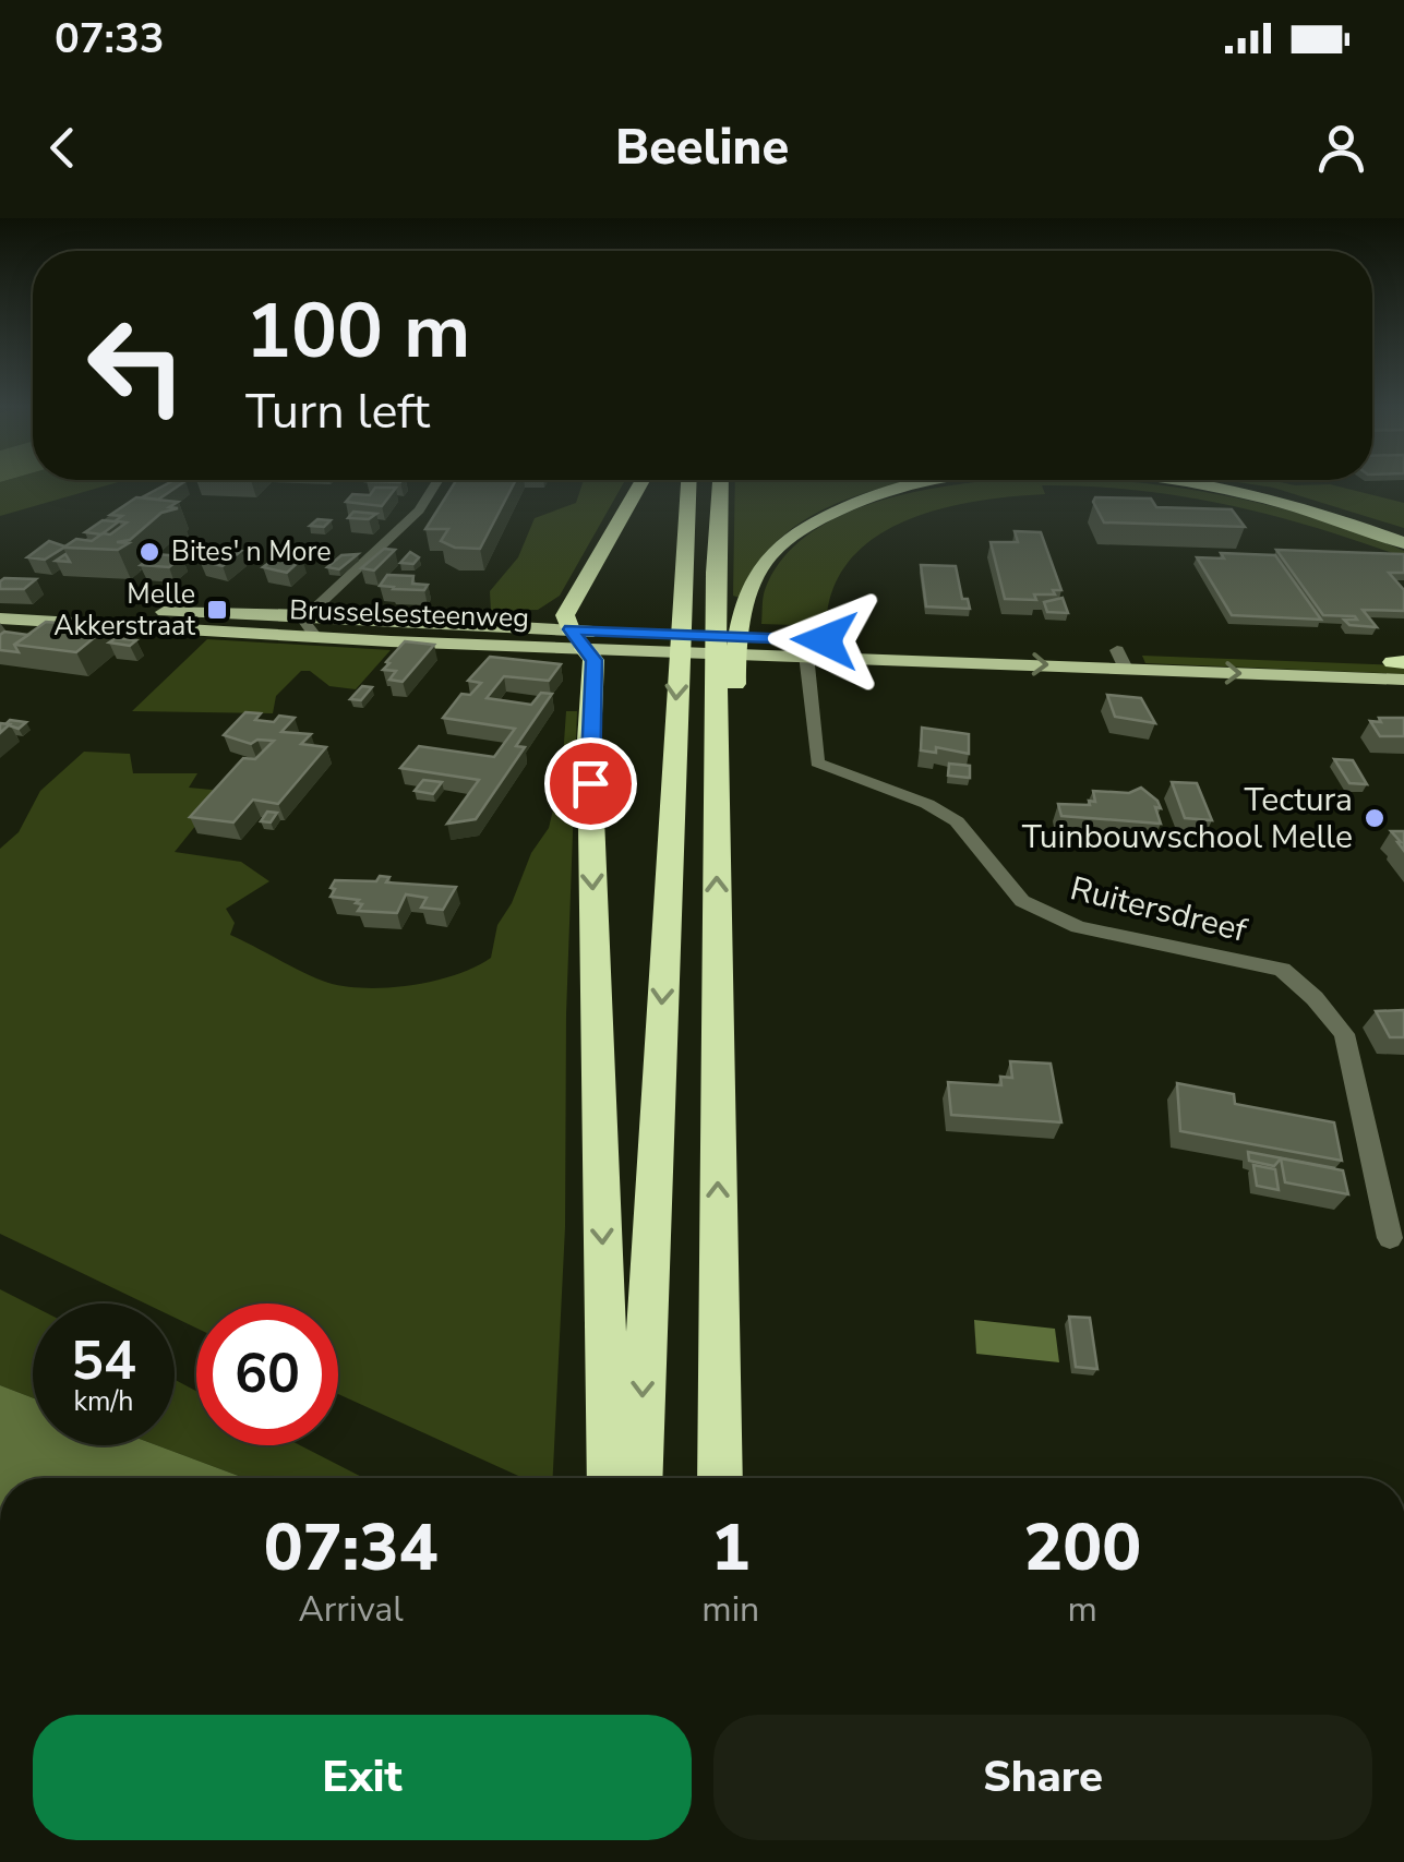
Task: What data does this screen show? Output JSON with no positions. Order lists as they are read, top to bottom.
{
  "streets": {
    "main road": ["Brusselsesteenweg"],
    "street": ["Ruitersdreef"]
  },
  "crossings": [
    ["Brusselsesteenweg", "Ruitersdreef"]
  ],
  "places": {
    "other": ["Bites' n More", "Tectura Tuinbouwschool Melle"],
    "transit": ["Melle Akkerstraat"]
  },
  "page": {
    "status": "07:33",
    "header": "Beeline",
    "turn": ["100 m", "Turn left"],
    "speed": "54 km/h",
    "limit": "60",
    "eta": [
      "07:34",
      "Arrival",
      "1",
      "min",
      "200",
      "m"
    ],
    "buttons": ["Exit", "Share"]
  }
}
